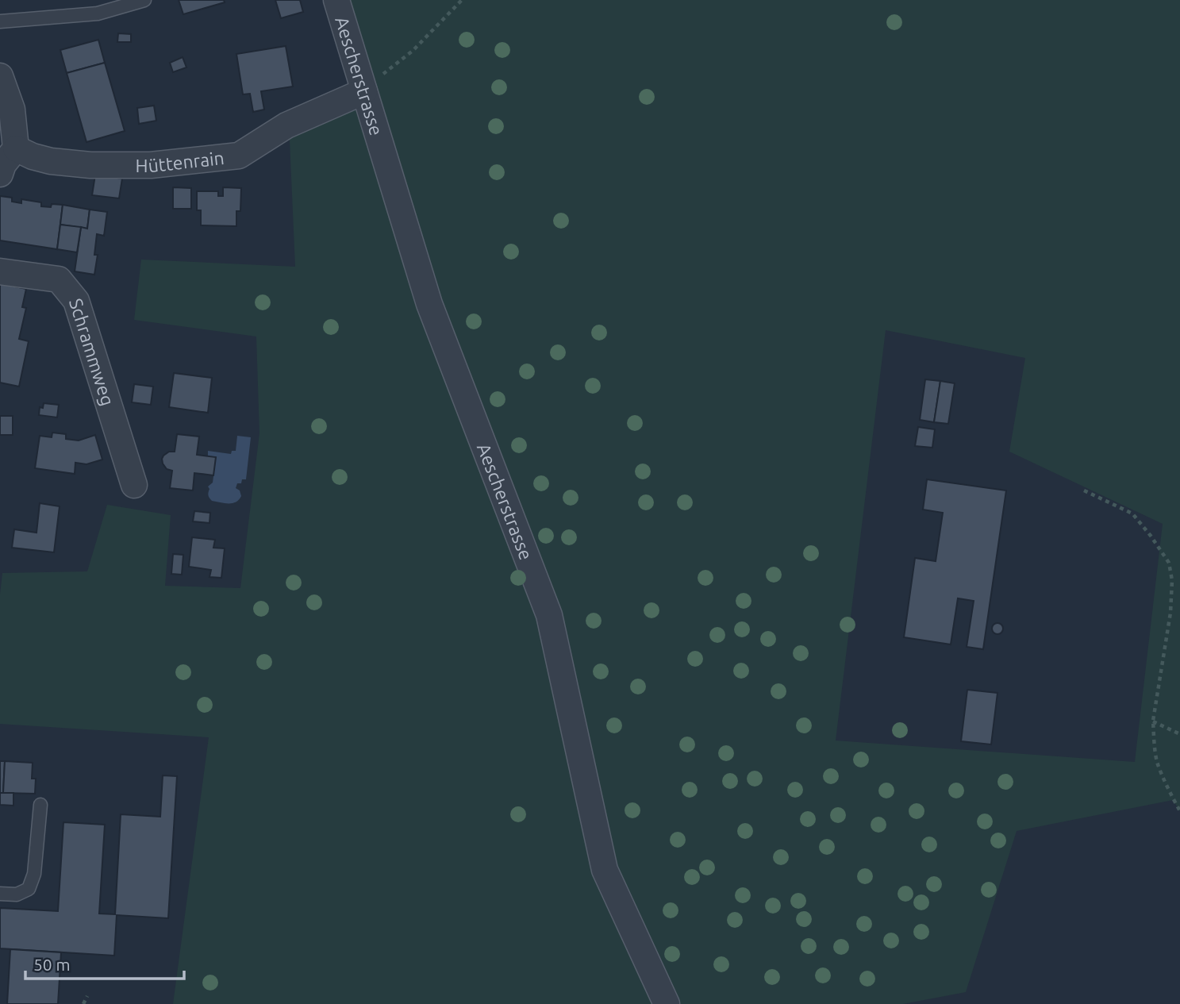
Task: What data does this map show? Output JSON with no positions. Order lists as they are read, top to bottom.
{
  "streets": {
    "street": ["Aescherstrasse", "Hüttenrain", "Schrammweg"]
  },
  "crossings": [
    ["Aescherstrasse", "Hüttenrain"]
  ],
  "scale_bar": "50 m"
}
